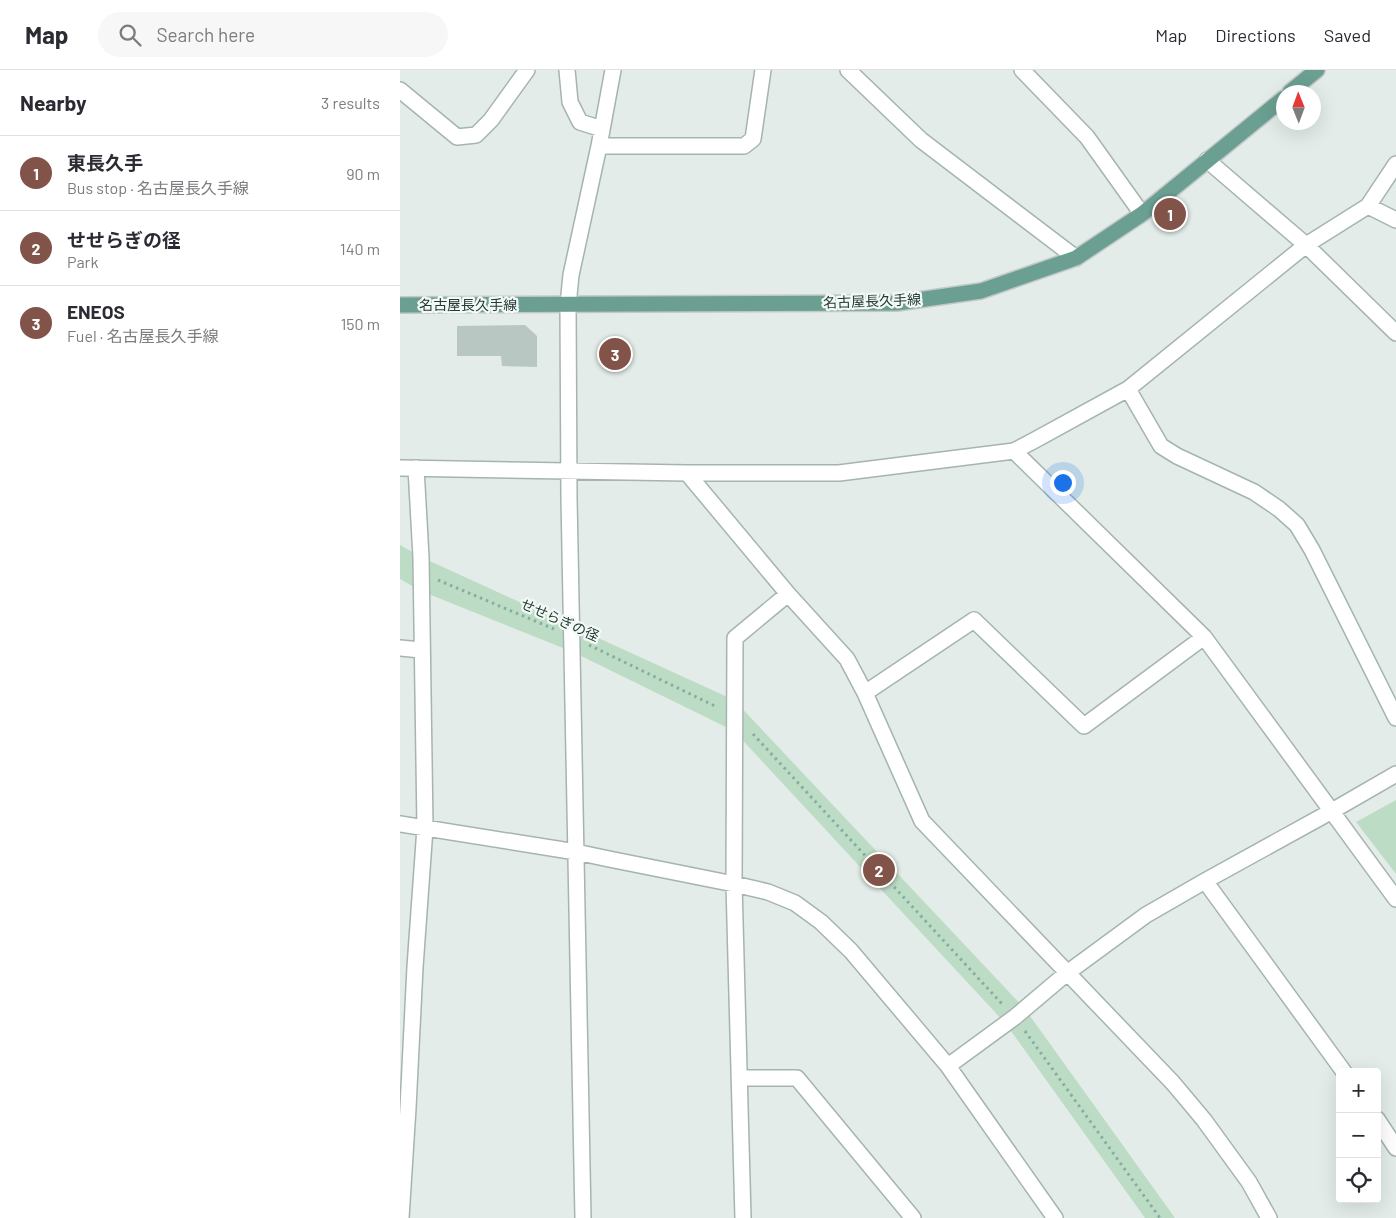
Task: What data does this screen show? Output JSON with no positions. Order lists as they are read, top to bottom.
{
  "streets": {
    "main road": ["名古屋長久手線"],
    "path": ["せせらぎの径"]
  },
  "north": "top",
  "page": {
    "header": "Map",
    "search": "Search here",
    "nav": ["Map", "Directions", "Saved"],
    "heading": ["Nearby", "3 results"],
    "list": [
      {
        "mark": "1",
        "name": "東長久手",
        "note": "Bus stop · 名古屋長久手線",
        "value": "90 m"
      },
      {
        "mark": "2",
        "name": "せせらぎの径",
        "note": "Park",
        "value": "140 m"
      },
      {
        "mark": "3",
        "name": "ENEOS",
        "note": "Fuel · 名古屋長久手線",
        "value": "150 m"
      }
    ],
    "pins": ["1", "3", "2"],
    "map_buttons": ["+", "−"]
  }
}
